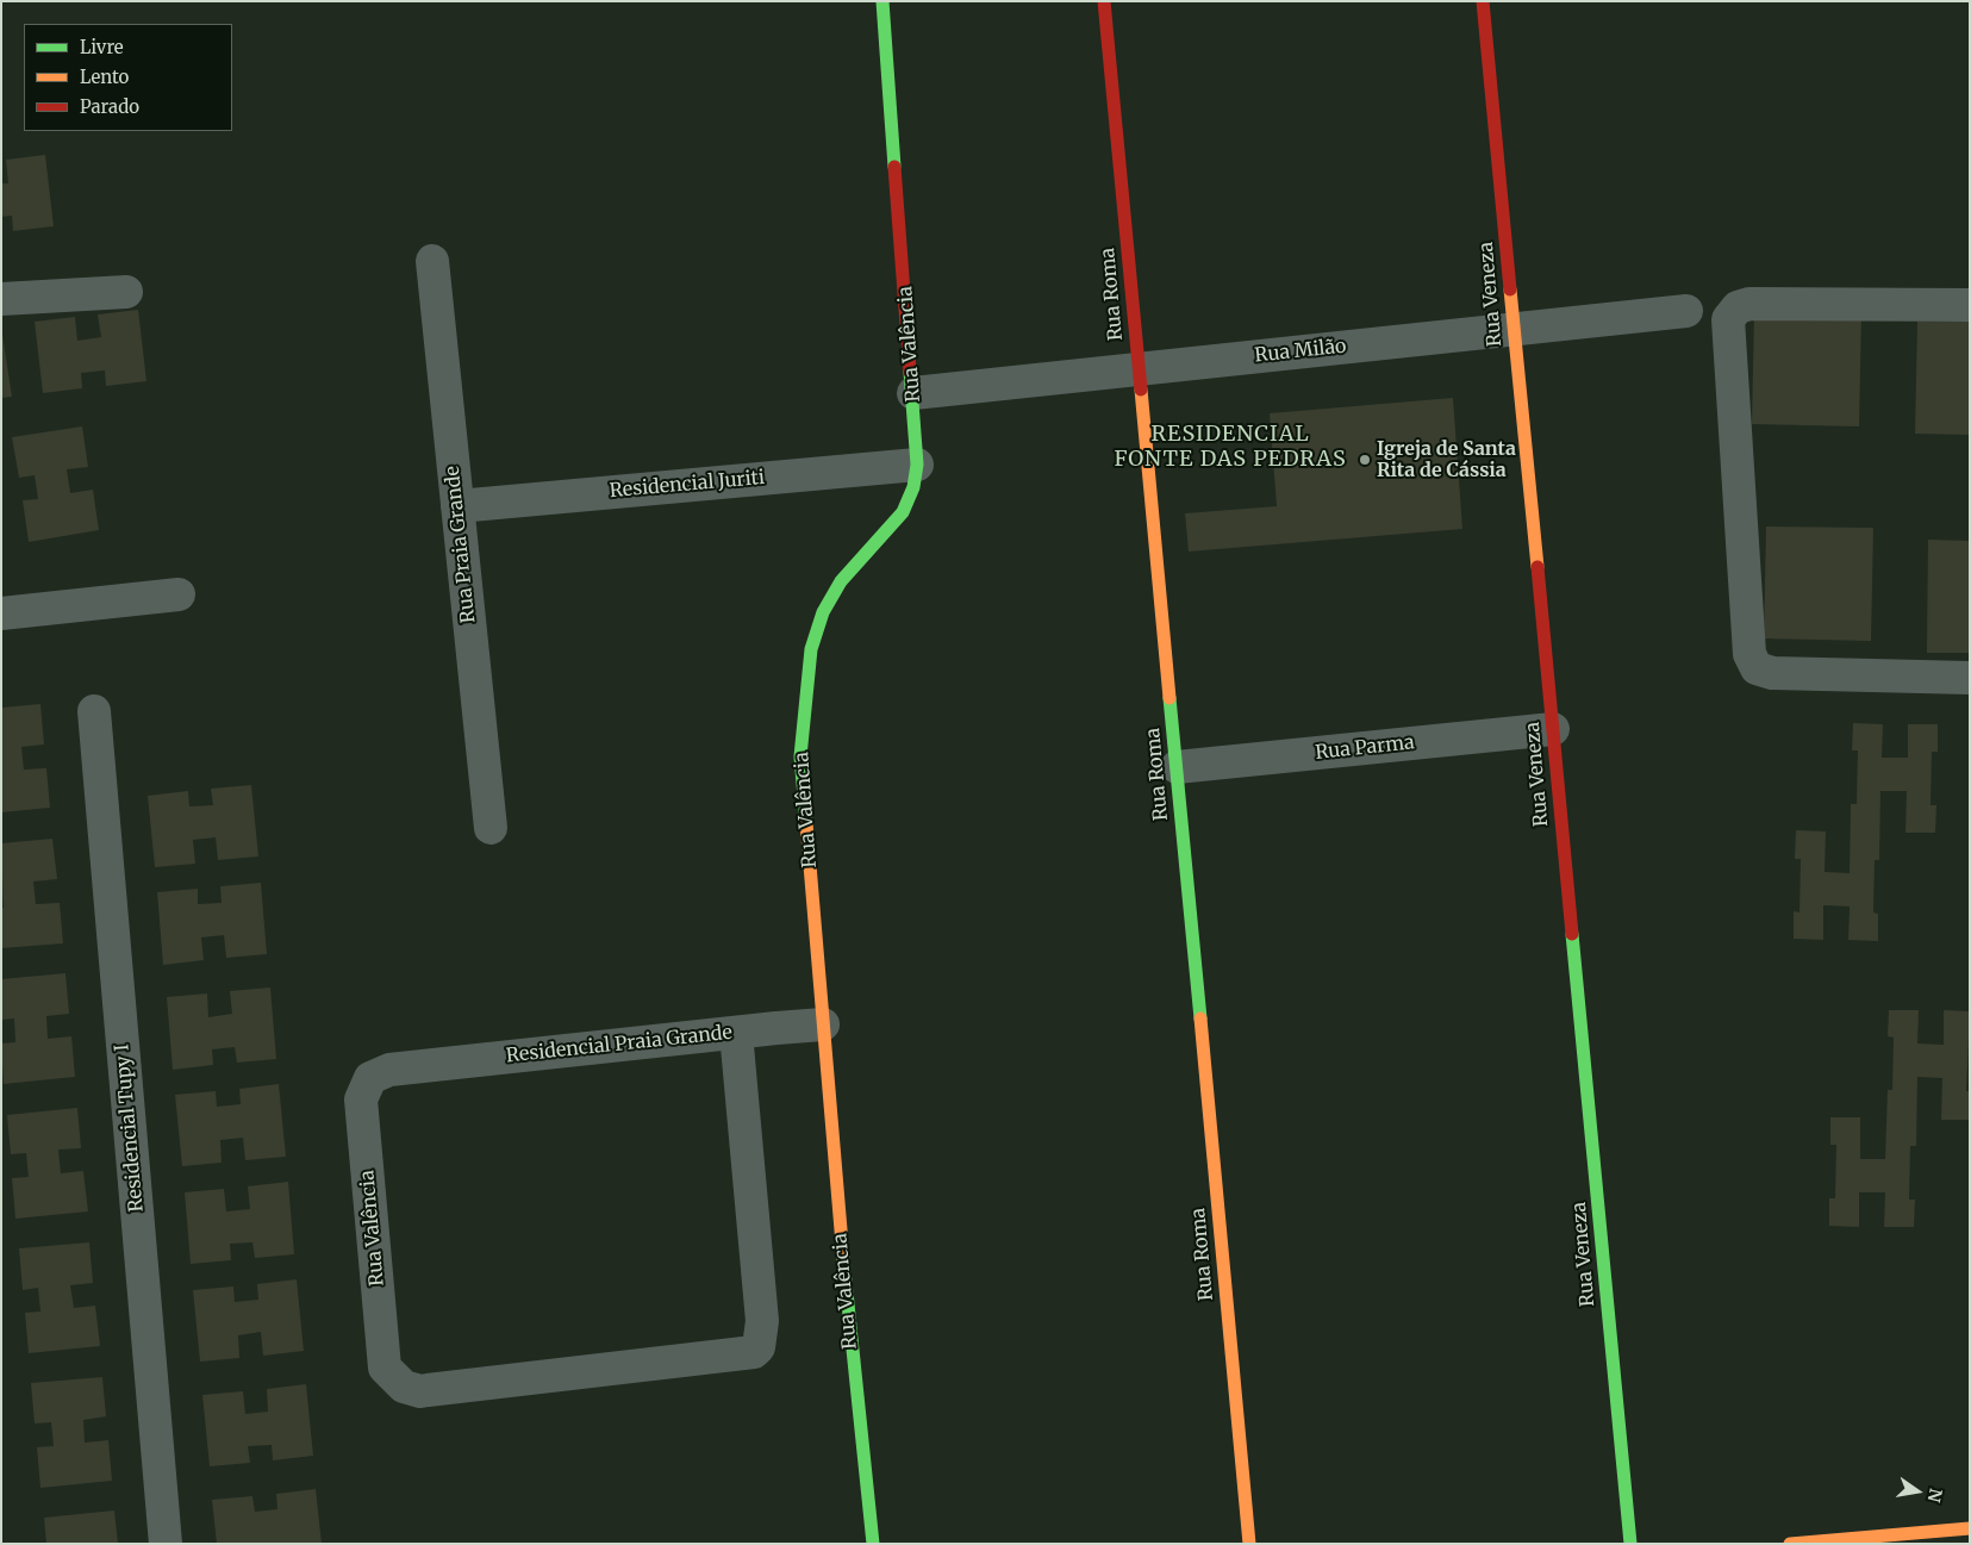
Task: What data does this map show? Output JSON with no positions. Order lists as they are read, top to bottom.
{
  "streets": {
    "street": [
      "Rua Roma",
      "Rua Veneza",
      "Rua Valência",
      "Rua Milão",
      "Residencial Juriti",
      "Rua Praia Grande",
      "Rua Parma",
      "Residencial Praia Grande",
      "Residencial Tupy I"
    ]
  },
  "crossings": [
    ["Rua Roma", "Rua Milão"],
    ["Rua Roma", "Rua Parma"],
    ["Rua Veneza", "Rua Milão"],
    ["Rua Veneza", "Rua Parma"],
    ["Rua Valência", "Rua Milão"],
    ["Rua Valência", "Residencial Juriti"],
    ["Rua Valência", "Residencial Praia Grande"],
    ["Residencial Juriti", "Rua Praia Grande"]
  ],
  "districts": ["RESIDENCIAL FONTE DAS PEDRAS"],
  "places": ["Igreja de Santa Rita de Cássia"],
  "legend": ["Livre", "Lento", "Parado"],
  "north": "right"
}
